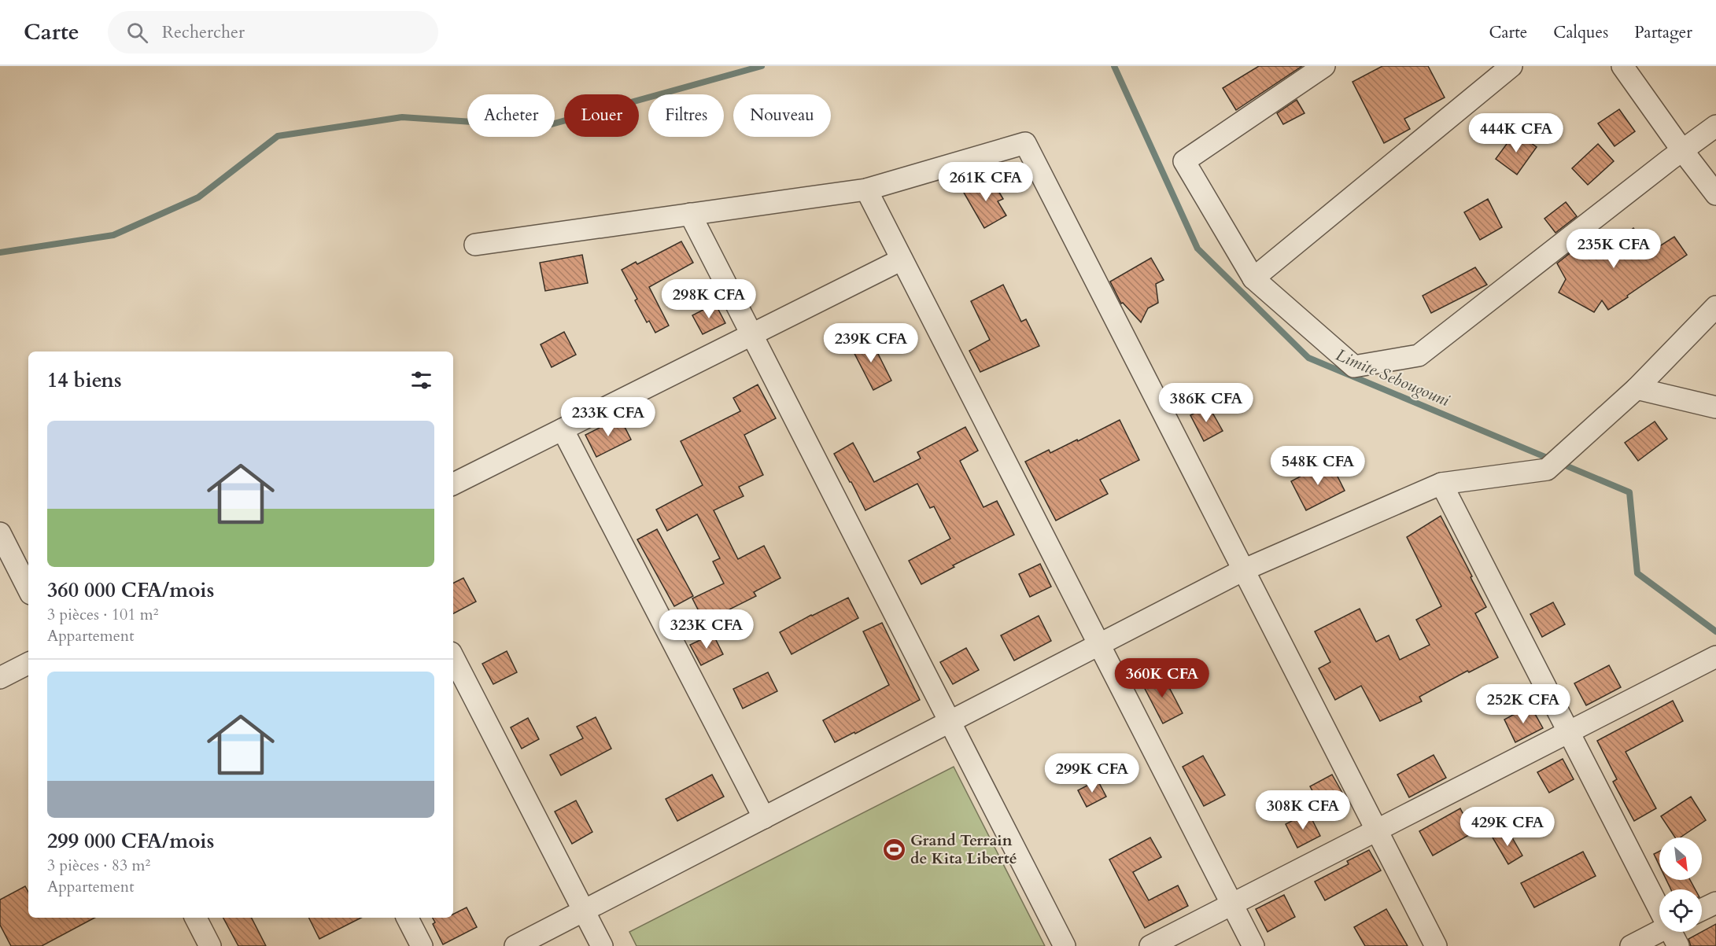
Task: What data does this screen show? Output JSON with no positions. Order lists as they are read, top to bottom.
{
  "water": ["Limite Sebougouni"],
  "places": {
    "sports": ["Grand Terrain de Kita Liberté"]
  },
  "north": "bottom right",
  "page": {
    "header": "Carte",
    "search": "Rechercher",
    "nav": ["Carte", "Calques", "Partager"],
    "chip": [
      "Acheter",
      "Louer",
      "Filtres",
      "Nouveau"
    ],
    "price": [
      "444K CFA",
      "261K CFA",
      "235K CFA",
      "298K CFA",
      "239K CFA",
      "386K CFA",
      "233K CFA",
      "548K CFA",
      "323K CFA",
      "360K CFA",
      "252K CFA",
      "299K CFA",
      "308K CFA",
      "429K CFA"
    ],
    "heading": "14 biens",
    "list": [
      {
        "name": "360 000 CFA/mois",
        "note": "3 pièces · 101 m² · Appartement"
      },
      {
        "name": "299 000 CFA/mois",
        "note": "3 pièces · 83 m² · Appartement"
      }
    ]
  }
}
